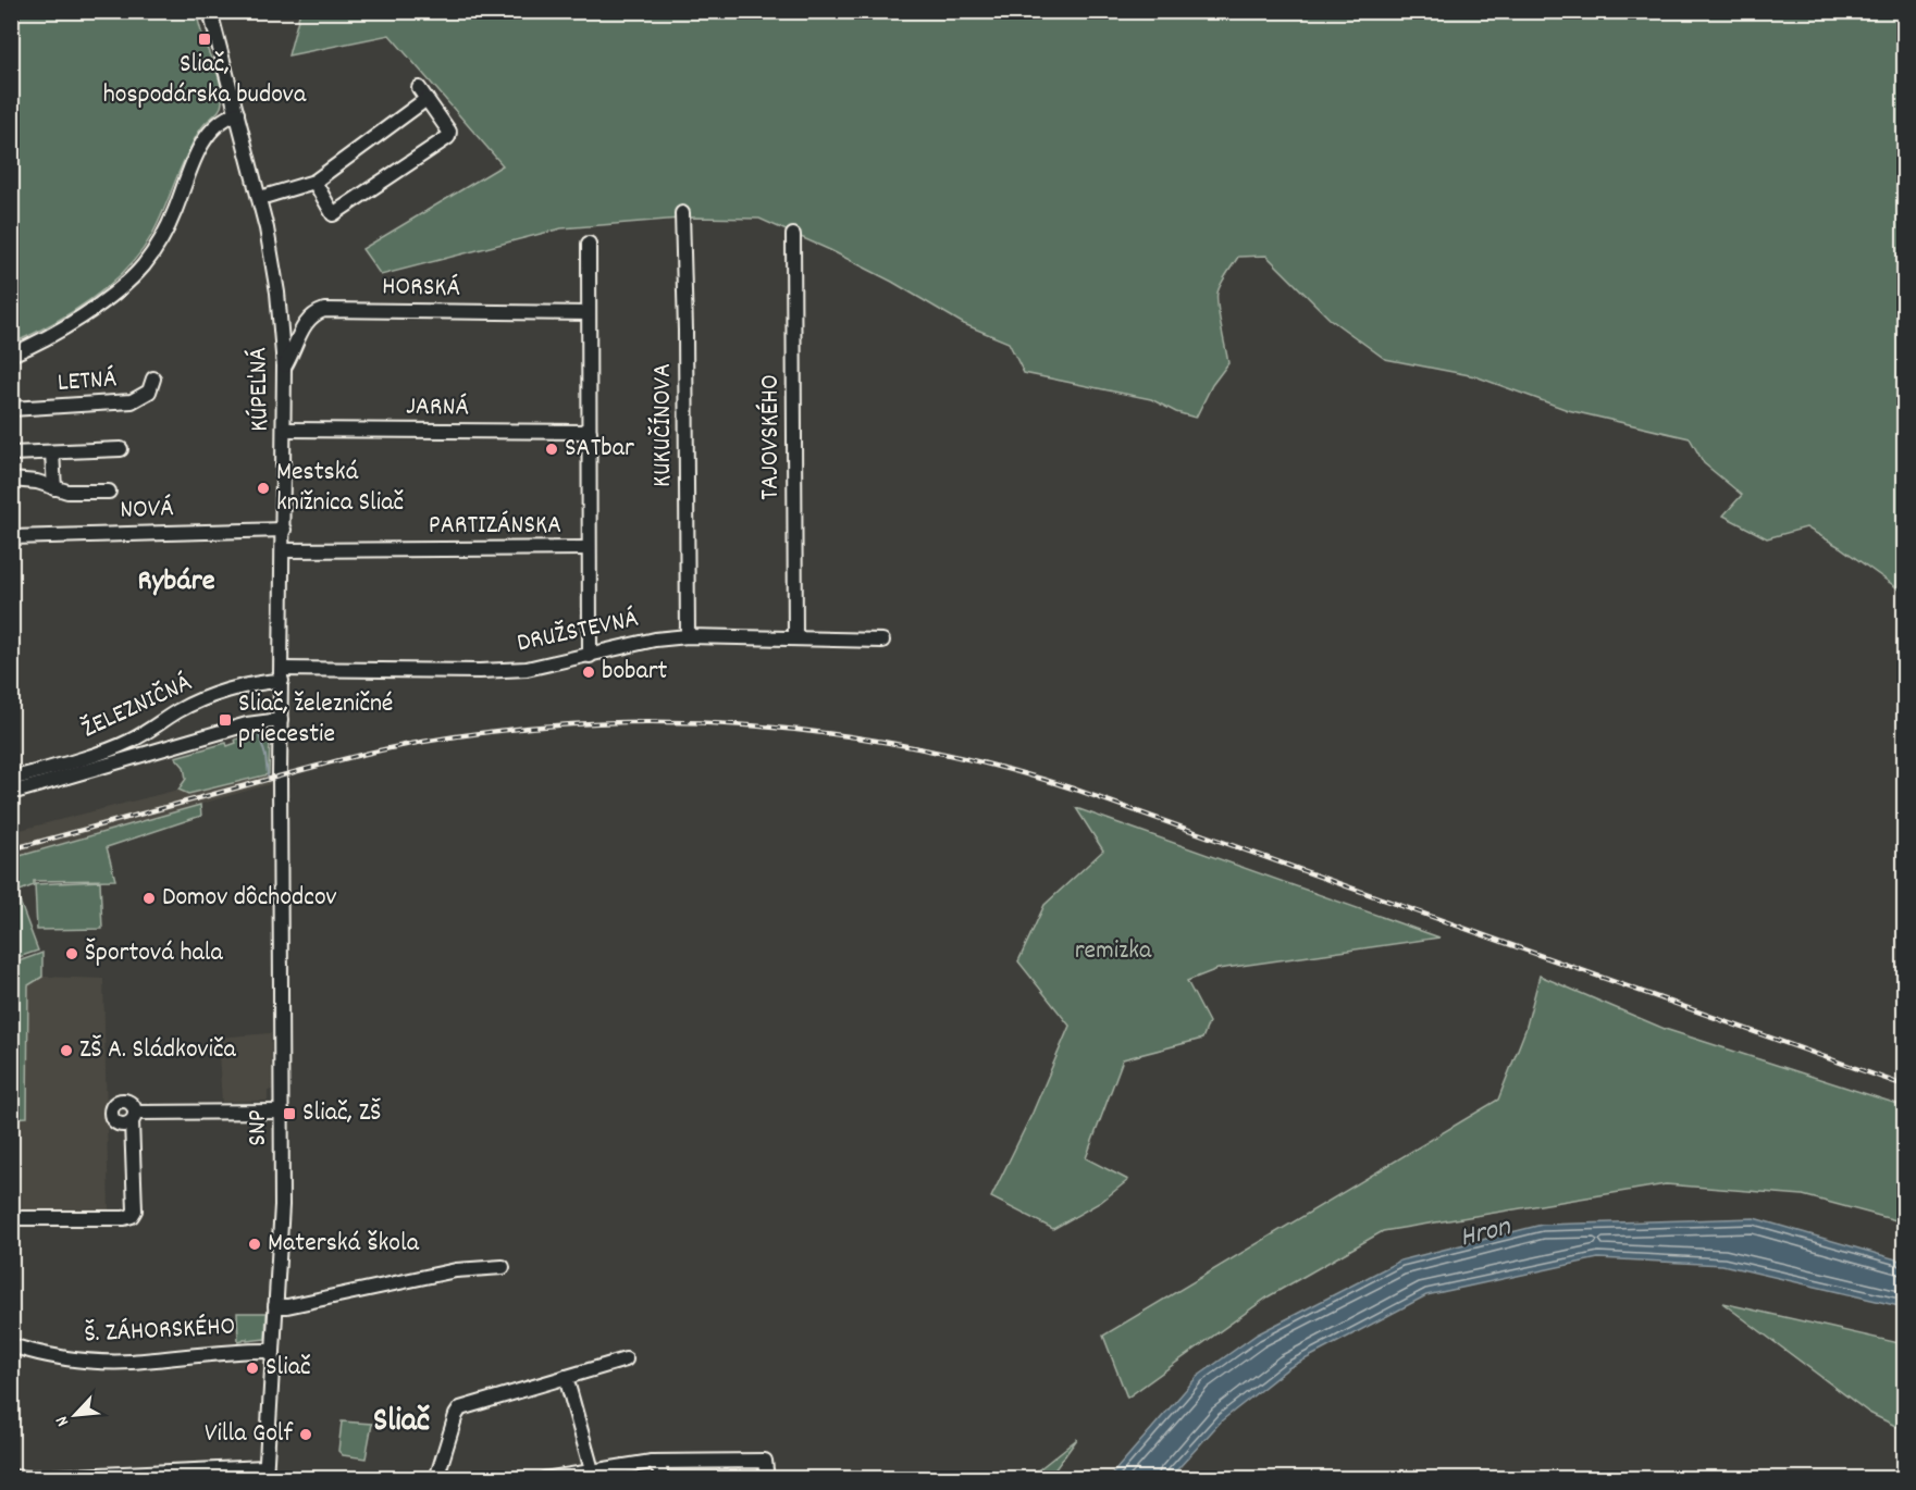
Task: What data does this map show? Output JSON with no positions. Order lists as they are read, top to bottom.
{
  "streets": {
    "street": [
      "HORSKÁ",
      "LETNÁ",
      "KÚPEĽNÁ",
      "JARNÁ",
      "KUKUČÍNOVA",
      "TAJOVSKÉHO",
      "NOVÁ",
      "PARTIZÁNSKA",
      "DRUŽSTEVNÁ",
      "ŽELEZNIČNÁ",
      "SNP",
      "Š. ZÁHORSKÉHO"
    ]
  },
  "crossings": [
    ["HORSKÁ", "KÚPEĽNÁ"],
    ["KÚPEĽNÁ", "JARNÁ"],
    ["KÚPEĽNÁ", "NOVÁ"],
    ["KÚPEĽNÁ", "PARTIZÁNSKA"],
    ["KÚPEĽNÁ", "DRUŽSTEVNÁ"],
    ["KÚPEĽNÁ", "ŽELEZNIČNÁ"],
    ["KÚPEĽNÁ", "SNP"],
    ["KUKUČÍNOVA", "DRUŽSTEVNÁ"],
    ["TAJOVSKÉHO", "DRUŽSTEVNÁ"],
    ["DRUŽSTEVNÁ", "ŽELEZNIČNÁ"],
    ["SNP", "Š. ZÁHORSKÉHO"]
  ],
  "districts": ["Rybáre", "Sliač"],
  "water": ["Hron"],
  "parks": ["remizka"],
  "places": {
    "transit": ["Sliač, hospodárska budova", "Sliač, železničné priecestie", "Sliač, ZŠ"],
    "other": [
      "SATbar",
      "Mestská knižnica Sliač",
      "bobart",
      "Domov dôchodcov",
      "Športová hala",
      "ZŠ A. Sládkoviča",
      "Materská škola",
      "Sliač",
      "Villa Golf"
    ]
  },
  "north": "bottom left"
}
